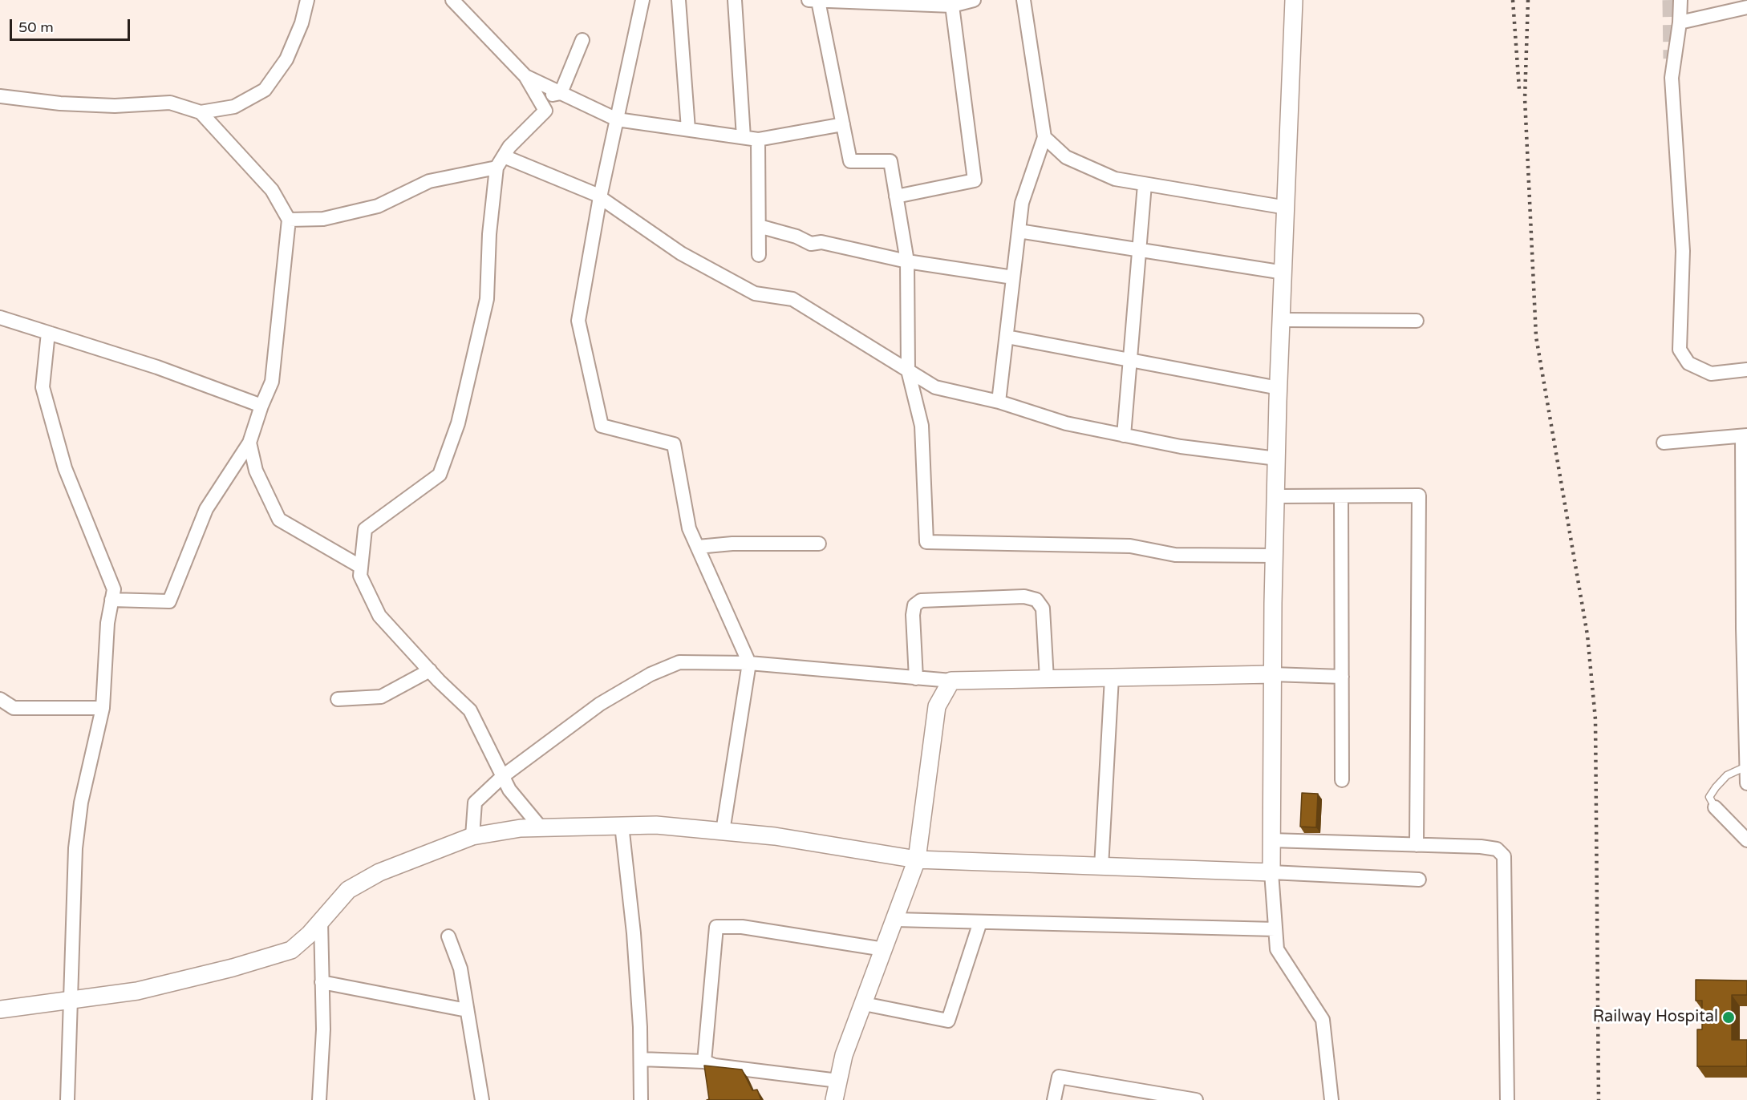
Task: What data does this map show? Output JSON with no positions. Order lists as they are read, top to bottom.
{
  "places": ["Railway Hospital"],
  "scale_bar": "50 m"
}
